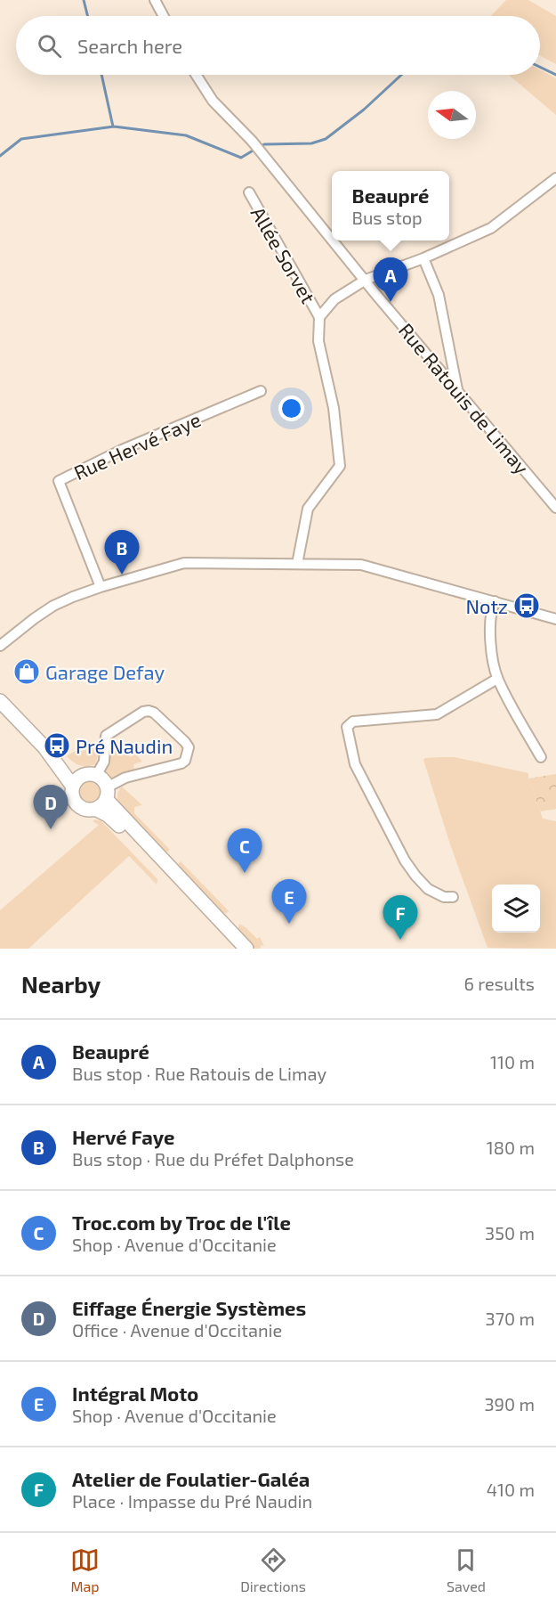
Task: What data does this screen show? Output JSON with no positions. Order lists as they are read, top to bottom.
{
  "streets": {
    "street": ["Allée Sorvet", "Rue Ratouis de Limay", "Rue Hervé Faye"]
  },
  "places": {
    "bus stop": ["Notz", "Pré Naudin"],
    "shop": ["Garage Defay"]
  },
  "north": "left",
  "page": {
    "search": "Search here",
    "popup": ["Beaupré", "Bus stop"],
    "pins": [
      "A",
      "B",
      "D",
      "C",
      "E",
      "F"
    ],
    "heading": ["Nearby", "6 results"],
    "list": [
      {
        "mark": "A",
        "name": "Beaupré",
        "note": "Bus stop · Rue Ratouis de Limay",
        "value": "110 m"
      },
      {
        "mark": "B",
        "name": "Hervé Faye",
        "note": "Bus stop · Rue du Préfet Dalphonse",
        "value": "180 m"
      },
      {
        "mark": "C",
        "name": "Troc.com by Troc de l'île",
        "note": "Shop · Avenue d'Occitanie",
        "value": "350 m"
      },
      {
        "mark": "D",
        "name": "Eiffage Énergie Systèmes",
        "note": "Office · Avenue d'Occitanie",
        "value": "370 m"
      },
      {
        "mark": "E",
        "name": "Intégral Moto",
        "note": "Shop · Avenue d'Occitanie",
        "value": "390 m"
      },
      {
        "mark": "F",
        "name": "Atelier de Foulatier-Galéa",
        "note": "Place · Impasse du Pré Naudin",
        "value": "410 m"
      }
    ],
    "nav": ["Map", "Directions", "Saved"]
  }
}
